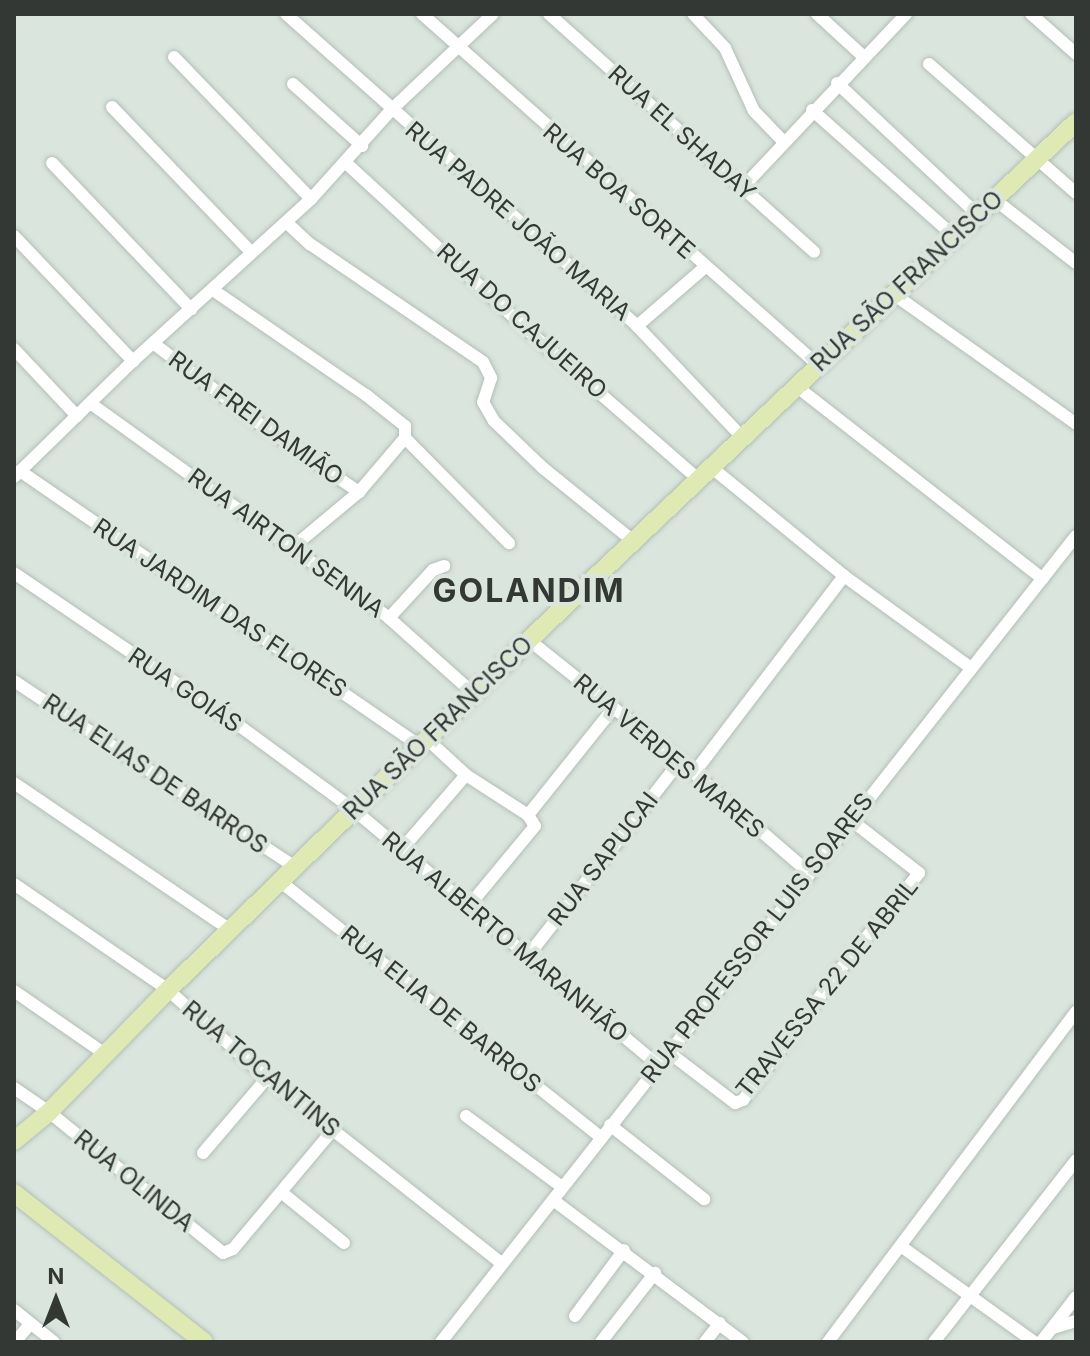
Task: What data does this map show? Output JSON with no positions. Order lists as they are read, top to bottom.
{
  "streets": {
    "street": [
      "RUA EL SHADAY",
      "RUA BOA SORTE",
      "RUA PADRE JOÃO MARIA",
      "RUA SÃO FRANCISCO",
      "RUA DO CAJUEIRO",
      "RUA FREI DAMIÃO",
      "RUA AIRTON SENNA",
      "RUA JARDIM DAS FLORES",
      "RUA GOIÁS",
      "RUA VERDES MARES",
      "RUA ELIAS DE BARROS",
      "RUA SAPUCAI",
      "RUA ALBERTO MARANHÃO",
      "RUA PROFESSOR LUIS SOARES",
      "TRAVESSA 22 DE ABRIL",
      "RUA ELIA DE BARROS",
      "RUA TOCANTINS",
      "RUA OLINDA"
    ]
  },
  "crossings": [
    ["RUA BOA SORTE", "RUA SÃO FRANCISCO"],
    ["RUA PADRE JOÃO MARIA", "RUA SÃO FRANCISCO"],
    ["RUA SÃO FRANCISCO", "RUA DO CAJUEIRO"],
    ["RUA SÃO FRANCISCO", "RUA AIRTON SENNA"],
    ["RUA SÃO FRANCISCO", "RUA JARDIM DAS FLORES"],
    ["RUA SÃO FRANCISCO", "RUA GOIÁS"],
    ["RUA SÃO FRANCISCO", "RUA VERDES MARES"],
    ["RUA SÃO FRANCISCO", "RUA ELIAS DE BARROS"],
    ["RUA SÃO FRANCISCO", "RUA ALBERTO MARANHÃO"],
    ["RUA SÃO FRANCISCO", "RUA ELIA DE BARROS"],
    ["RUA SÃO FRANCISCO", "RUA TOCANTINS"],
    ["RUA SÃO FRANCISCO", "RUA OLINDA"],
    ["RUA DO CAJUEIRO", "RUA PROFESSOR LUIS SOARES"],
    ["RUA GOIÁS", "RUA ALBERTO MARANHÃO"],
    ["RUA VERDES MARES", "RUA SAPUCAI"],
    ["RUA VERDES MARES", "RUA PROFESSOR LUIS SOARES"],
    ["RUA SAPUCAI", "RUA ALBERTO MARANHÃO"],
    ["RUA ALBERTO MARANHÃO", "RUA PROFESSOR LUIS SOARES"],
    ["RUA PROFESSOR LUIS SOARES", "TRAVESSA 22 DE ABRIL"],
    ["RUA PROFESSOR LUIS SOARES", "RUA ELIA DE BARROS"],
    ["RUA PROFESSOR LUIS SOARES", "RUA TOCANTINS"]
  ],
  "districts": ["GOLANDIM"],
  "north": "top"
}
